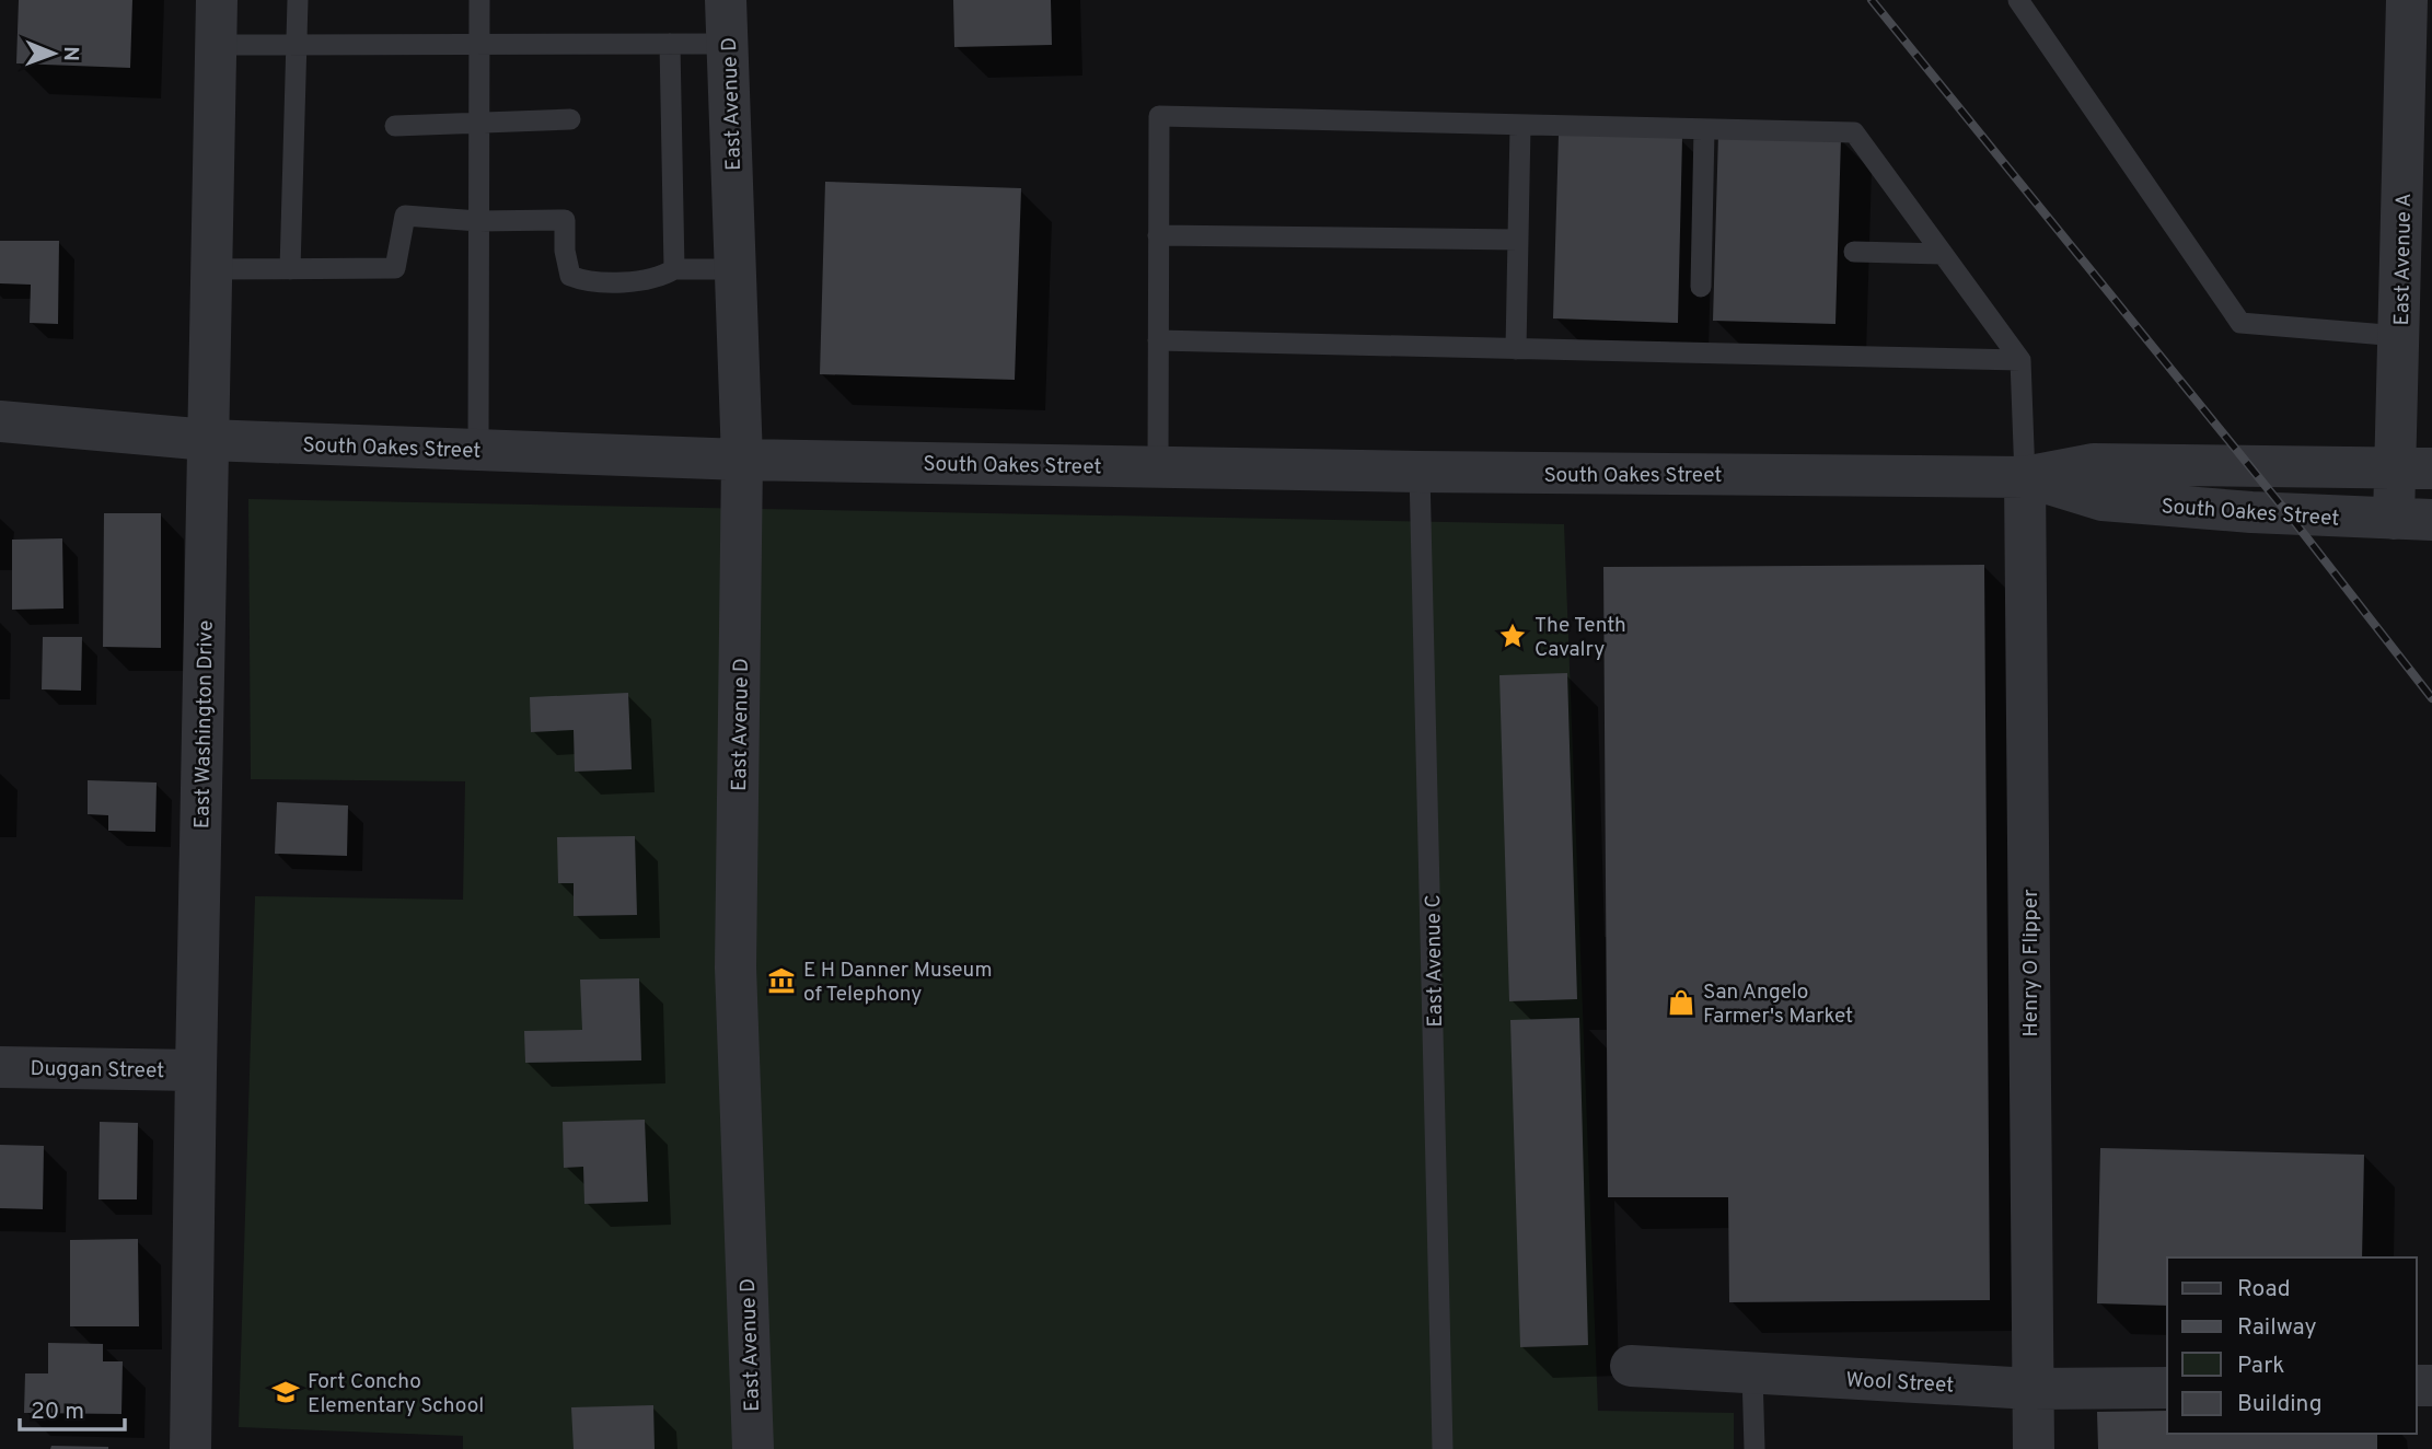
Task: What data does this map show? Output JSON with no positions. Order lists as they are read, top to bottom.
{
  "streets": {
    "street": [
      "East Avenue D",
      "East Avenue A",
      "South Oakes Street",
      "East Washington Drive",
      "Henry O Flipper",
      "Duggan Street",
      "Wool Street"
    ],
    "lane": ["East Avenue C"]
  },
  "crossings": [
    ["East Avenue D", "South Oakes Street"],
    ["East Avenue A", "South Oakes Street"],
    ["South Oakes Street", "East Washington Drive"],
    ["South Oakes Street", "East Avenue C"],
    ["South Oakes Street", "Henry O Flipper"],
    ["East Washington Drive", "Duggan Street"],
    ["Henry O Flipper", "Wool Street"]
  ],
  "places": {
    "place": ["The Tenth Cavalry"],
    "museum": ["E H Danner Museum of Telephony"],
    "shop": ["San Angelo Farmer's Market"],
    "school or university": ["Fort Concho Elementary School"]
  },
  "legend": [
    "Road",
    "Railway",
    "Park",
    "Building"
  ],
  "scale_bar": "20 m",
  "north": "right"
}
